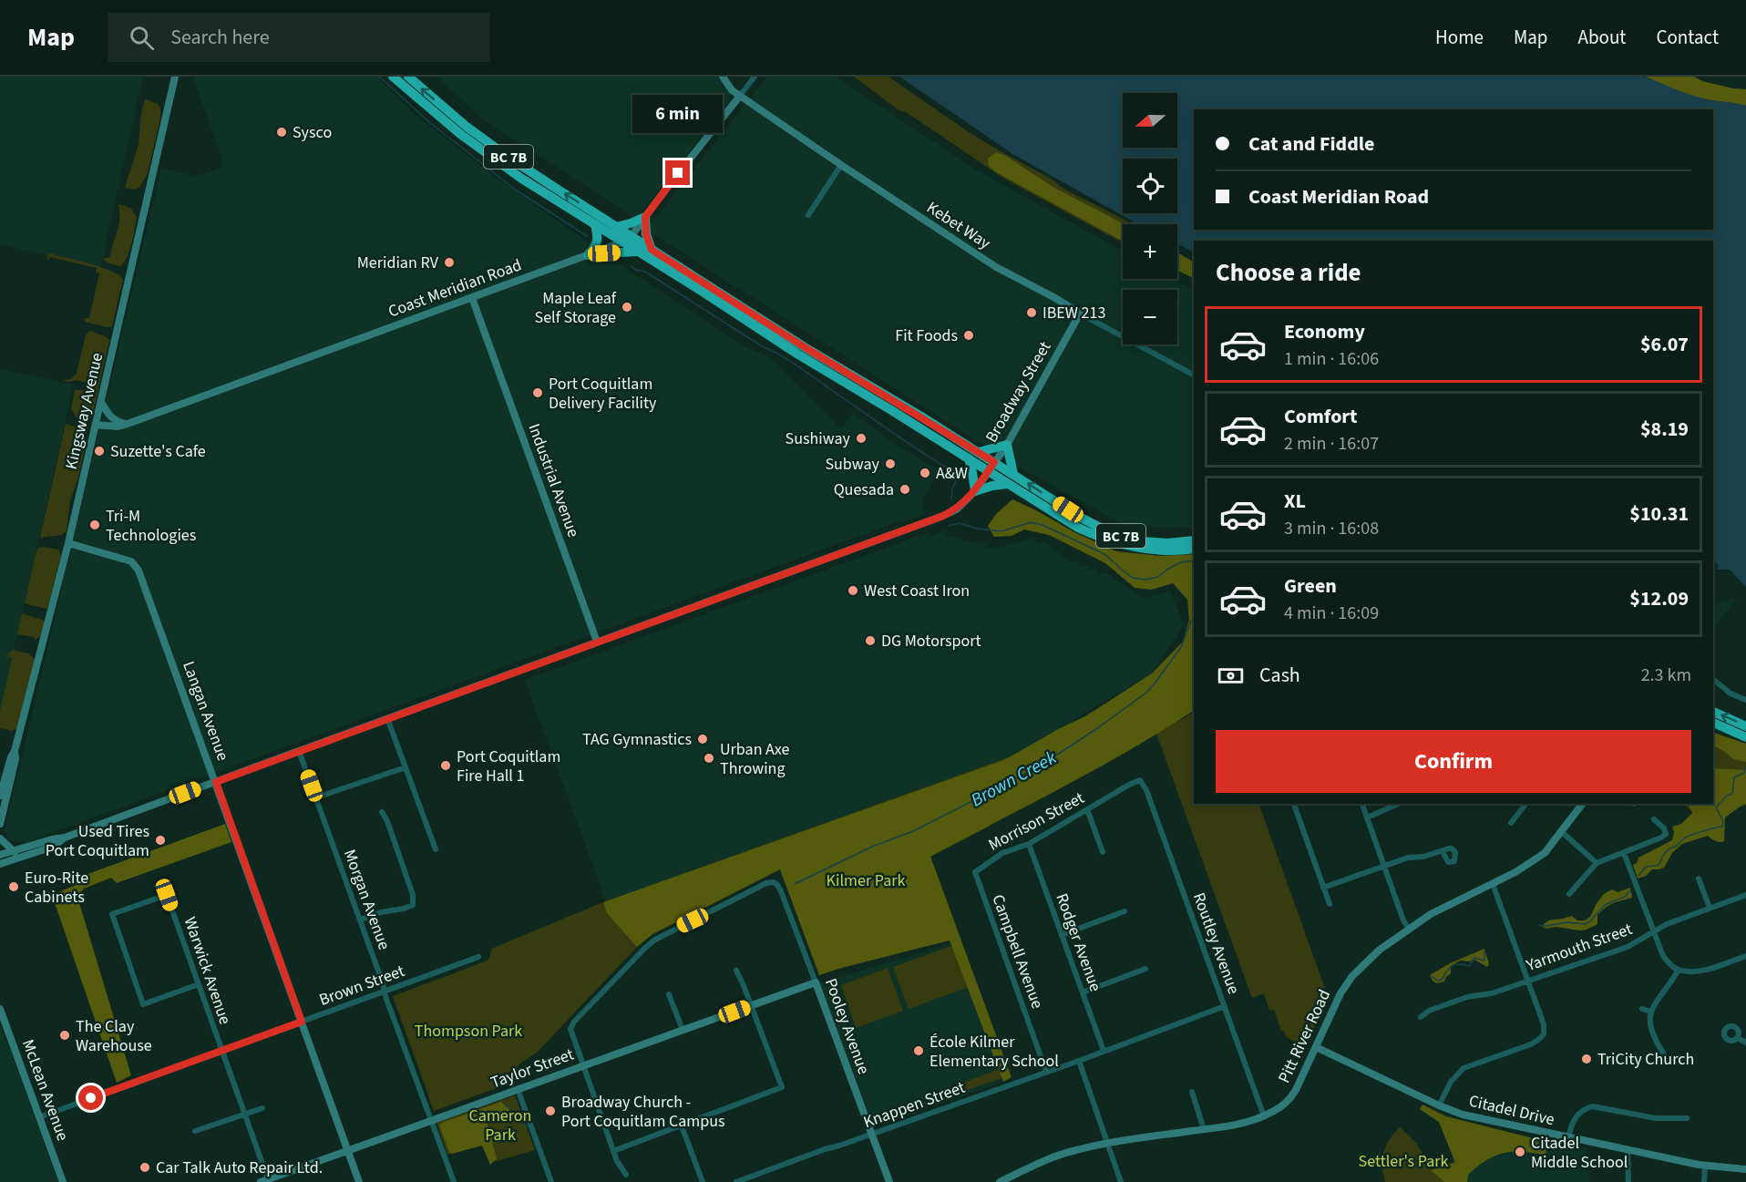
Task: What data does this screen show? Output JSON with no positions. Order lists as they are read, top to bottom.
{
  "streets": {
    "highway": ["BC 7B"],
    "street": [
      "Kebet Way",
      "Coast Meridian Road",
      "Broadway Street",
      "Kingsway Avenue",
      "Industrial Avenue",
      "Langan Avenue",
      "Morrison Street",
      "Morgan Avenue",
      "Rodger Avenue",
      "Routley Avenue",
      "Yarmouth Street",
      "Campbell Avenue",
      "Warwick Avenue",
      "Brown Street",
      "Pooley Avenue",
      "Pitt River Road",
      "Taylor Street",
      "McLean Avenue",
      "Knappen Street",
      "Citadel Drive"
    ]
  },
  "crossings": [
    ["BC 7B", "Coast Meridian Road"],
    ["BC 7B", "Broadway Street"],
    ["Kebet Way", "Coast Meridian Road"],
    ["Kebet Way", "Broadway Street"],
    ["Coast Meridian Road", "Kingsway Avenue"],
    ["Coast Meridian Road", "Industrial Avenue"],
    ["Broadway Street", "Industrial Avenue"],
    ["Broadway Street", "Langan Avenue"],
    ["Broadway Street", "Morgan Avenue"],
    ["Kingsway Avenue", "Langan Avenue"],
    ["Langan Avenue", "Brown Street"],
    ["Langan Avenue", "Taylor Street"],
    ["Morrison Street", "Rodger Avenue"],
    ["Morrison Street", "Routley Avenue"],
    ["Morrison Street", "Campbell Avenue"],
    ["Morgan Avenue", "Brown Street"],
    ["Morgan Avenue", "Taylor Street"],
    ["Rodger Avenue", "Knappen Street"],
    ["Routley Avenue", "Pitt River Road"],
    ["Routley Avenue", "Knappen Street"],
    ["Campbell Avenue", "Knappen Street"],
    ["Warwick Avenue", "Brown Street"],
    ["Warwick Avenue", "Taylor Street"],
    ["Brown Street", "McLean Avenue"],
    ["Pooley Avenue", "Taylor Street"],
    ["Pooley Avenue", "Knappen Street"],
    ["Pitt River Road", "Citadel Drive"]
  ],
  "water": ["Brown Creek"],
  "parks": [
    "Kilmer Park",
    "Thompson Park",
    "Cameron Park",
    "Settler's Park"
  ],
  "places": [
    "Sysco",
    "Meridian RV",
    "Maple Leaf Self Storage",
    "IBEW 213",
    "Fit Foods",
    "Port Coquitlam Delivery Facility",
    "Sushiway",
    "Suzette's Cafe",
    "Subway",
    "A&W",
    "Quesada",
    "Tri-M Technologies",
    "West Coast Iron",
    "DG Motorsport",
    "TAG Gymnastics",
    "Urban Axe Throwing",
    "Port Coquitlam Fire Hall 1",
    "Used Tires Port Coquitlam",
    "Euro-Rite Cabinets",
    "The Clay Warehouse",
    "École Kilmer Elementary School",
    "TriCity Church",
    "Broadway Church - Port Coquitlam Campus",
    "Citadel Middle School",
    "Car Talk Auto Repair Ltd."
  ],
  "north": "left",
  "page": {
    "header": "Map",
    "search": "Search here",
    "nav": [
      "Home",
      "Map",
      "About",
      "Contact"
    ],
    "map_buttons": ["+", "−"],
    "bubble": "6 min",
    "banner": ["Cat and Fiddle", "Coast Meridian Road"],
    "heading": "Choose a ride",
    "list": [
      {
        "name": "Economy",
        "note": "1 min · 16:06",
        "value": "$6.07"
      },
      {
        "name": "Comfort",
        "note": "2 min · 16:07",
        "value": "$8.19"
      },
      {
        "name": "XL",
        "note": "3 min · 16:08",
        "value": "$10.31"
      },
      {
        "name": "Green",
        "note": "4 min · 16:09",
        "value": "$12.09"
      }
    ],
    "pay": ["Cash", "2.3 km"],
    "buttons": "Confirm"
  }
}
